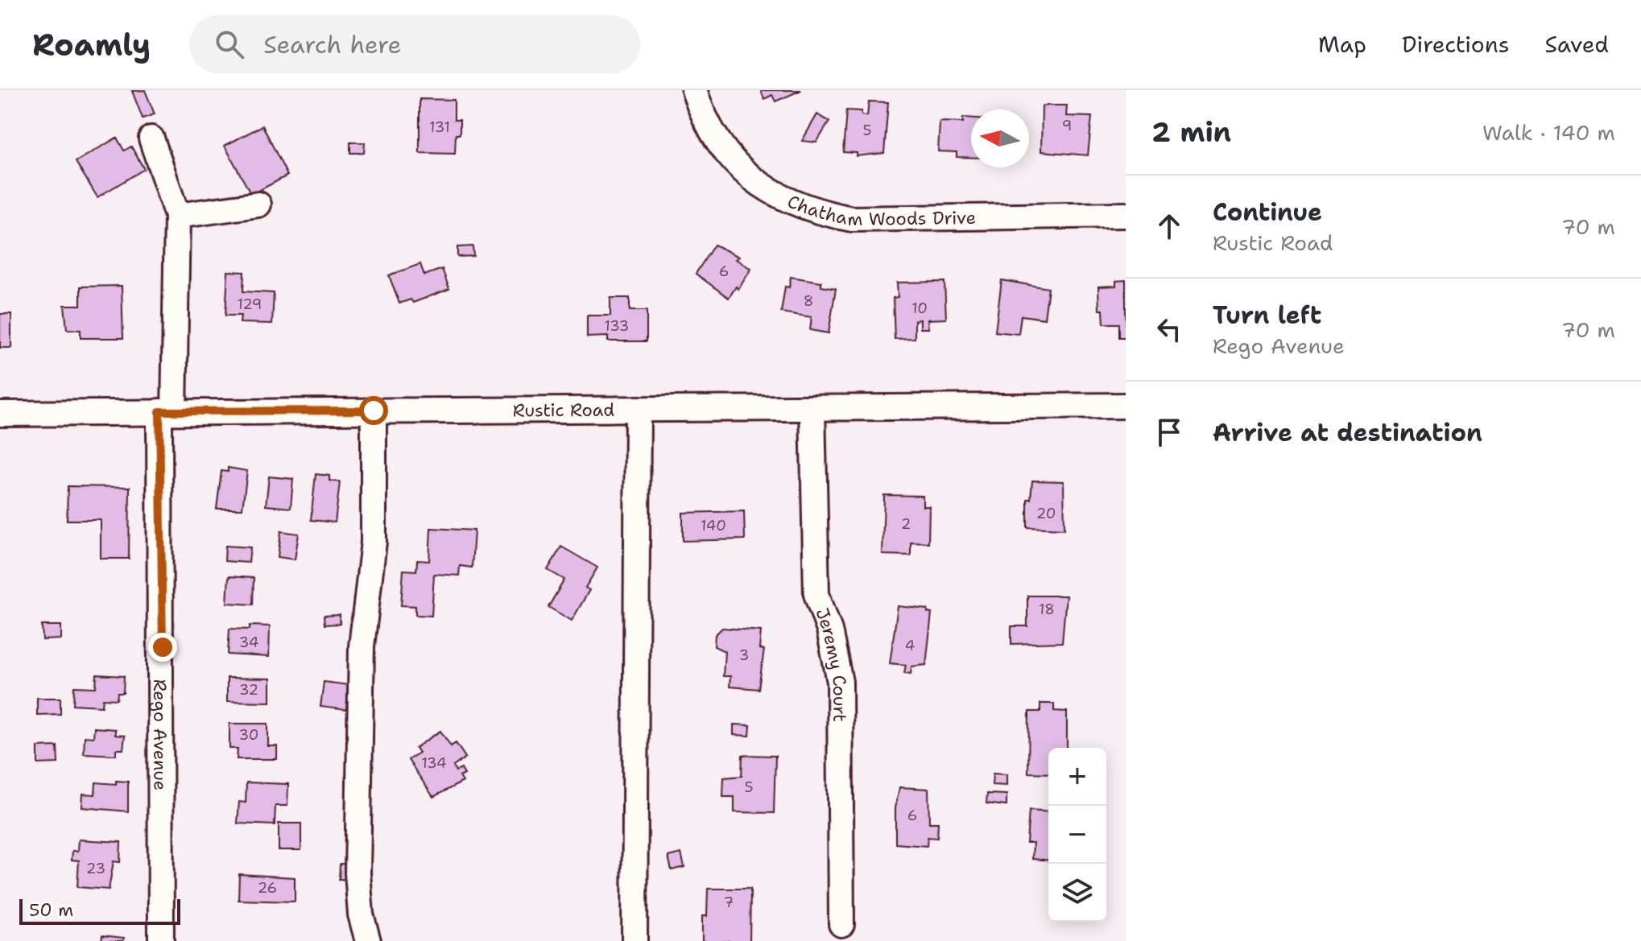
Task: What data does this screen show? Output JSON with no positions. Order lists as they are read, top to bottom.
{
  "streets": {
    "street": [
      "Chatham Woods Drive",
      "Rustic Road",
      "Jeremy Court",
      "Rego Avenue"
    ]
  },
  "crossings": [
    ["Rustic Road", "Jeremy Court"],
    ["Rustic Road", "Rego Avenue"]
  ],
  "house_numbers": [
    "9",
    "131",
    "5",
    "6",
    "8",
    "129",
    "10",
    "133",
    "20",
    "2",
    "140",
    "18",
    "34",
    "4",
    "3",
    "32",
    "30",
    "134",
    "5",
    "6",
    "23",
    "26",
    "7"
  ],
  "scale_bar": "50 m",
  "north": "left",
  "page": {
    "header": "Roamly",
    "search": "Search here",
    "nav": ["Map", "Directions", "Saved"],
    "heading": ["2 min", "Walk · 140 m"],
    "list": [
      ["Continue", "Rustic Road", "70 m"],
      ["Turn left", "Rego Avenue", "70 m"],
      "Arrive at destination"
    ],
    "map_buttons": ["+", "−"],
    "scale": "50 m"
  }
}
